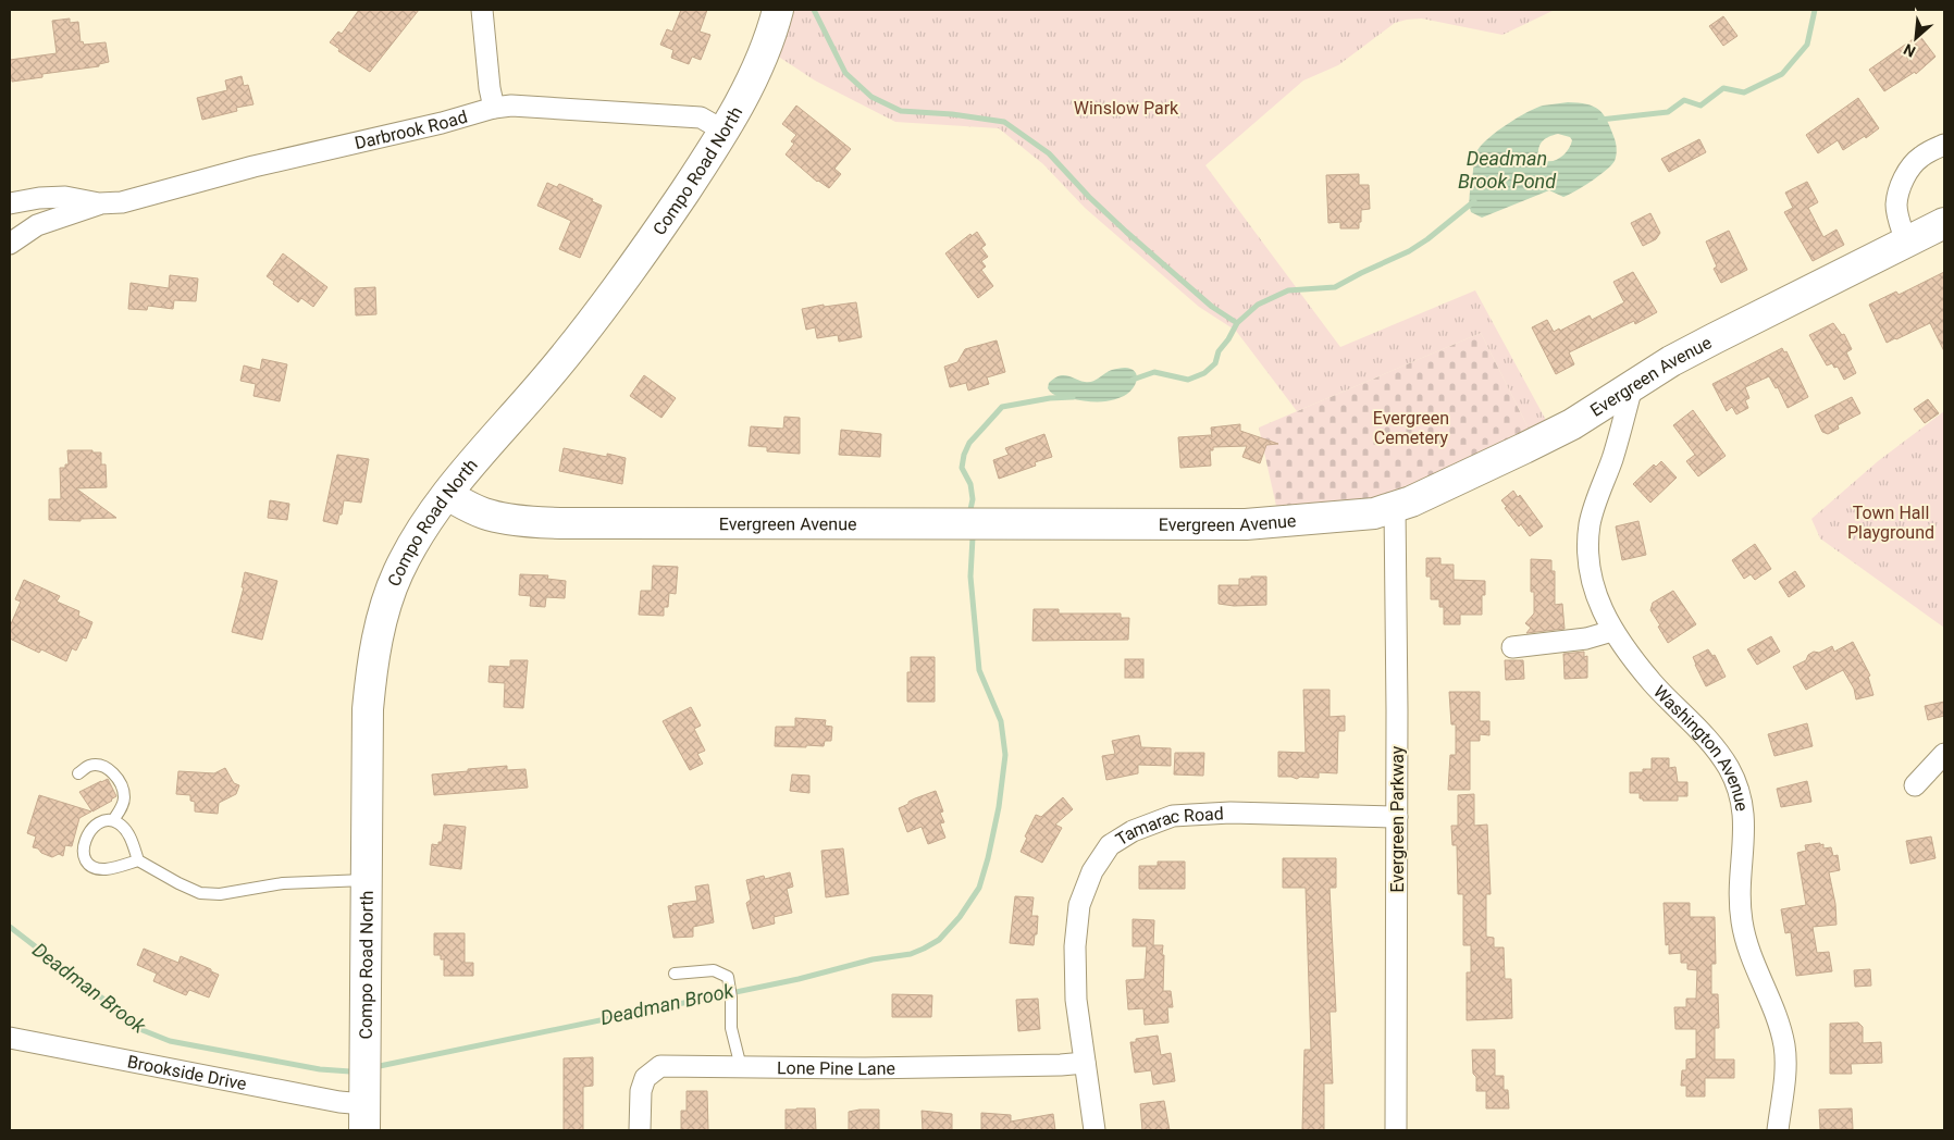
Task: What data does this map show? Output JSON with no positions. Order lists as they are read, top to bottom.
{
  "streets": {
    "main road": ["Compo Road North", "Evergreen Avenue"],
    "street": [
      "Darbrook Road",
      "Washington Avenue",
      "Evergreen Parkway",
      "Tamarac Road",
      "Lone Pine Lane",
      "Brookside Drive"
    ]
  },
  "crossings": [
    ["Darbrook Road", "Compo Road North"],
    ["Compo Road North", "Evergreen Avenue"],
    ["Compo Road North", "Brookside Drive"],
    ["Evergreen Avenue", "Washington Avenue"],
    ["Evergreen Avenue", "Evergreen Parkway"],
    ["Evergreen Parkway", "Tamarac Road"],
    ["Tamarac Road", "Lone Pine Lane"]
  ],
  "water": ["Deadman Brook Pond", "Deadman Brook"],
  "parks": ["Winslow Park", "Evergreen Cemetery", "Town Hall Playground"],
  "north": "bottom left"
}
